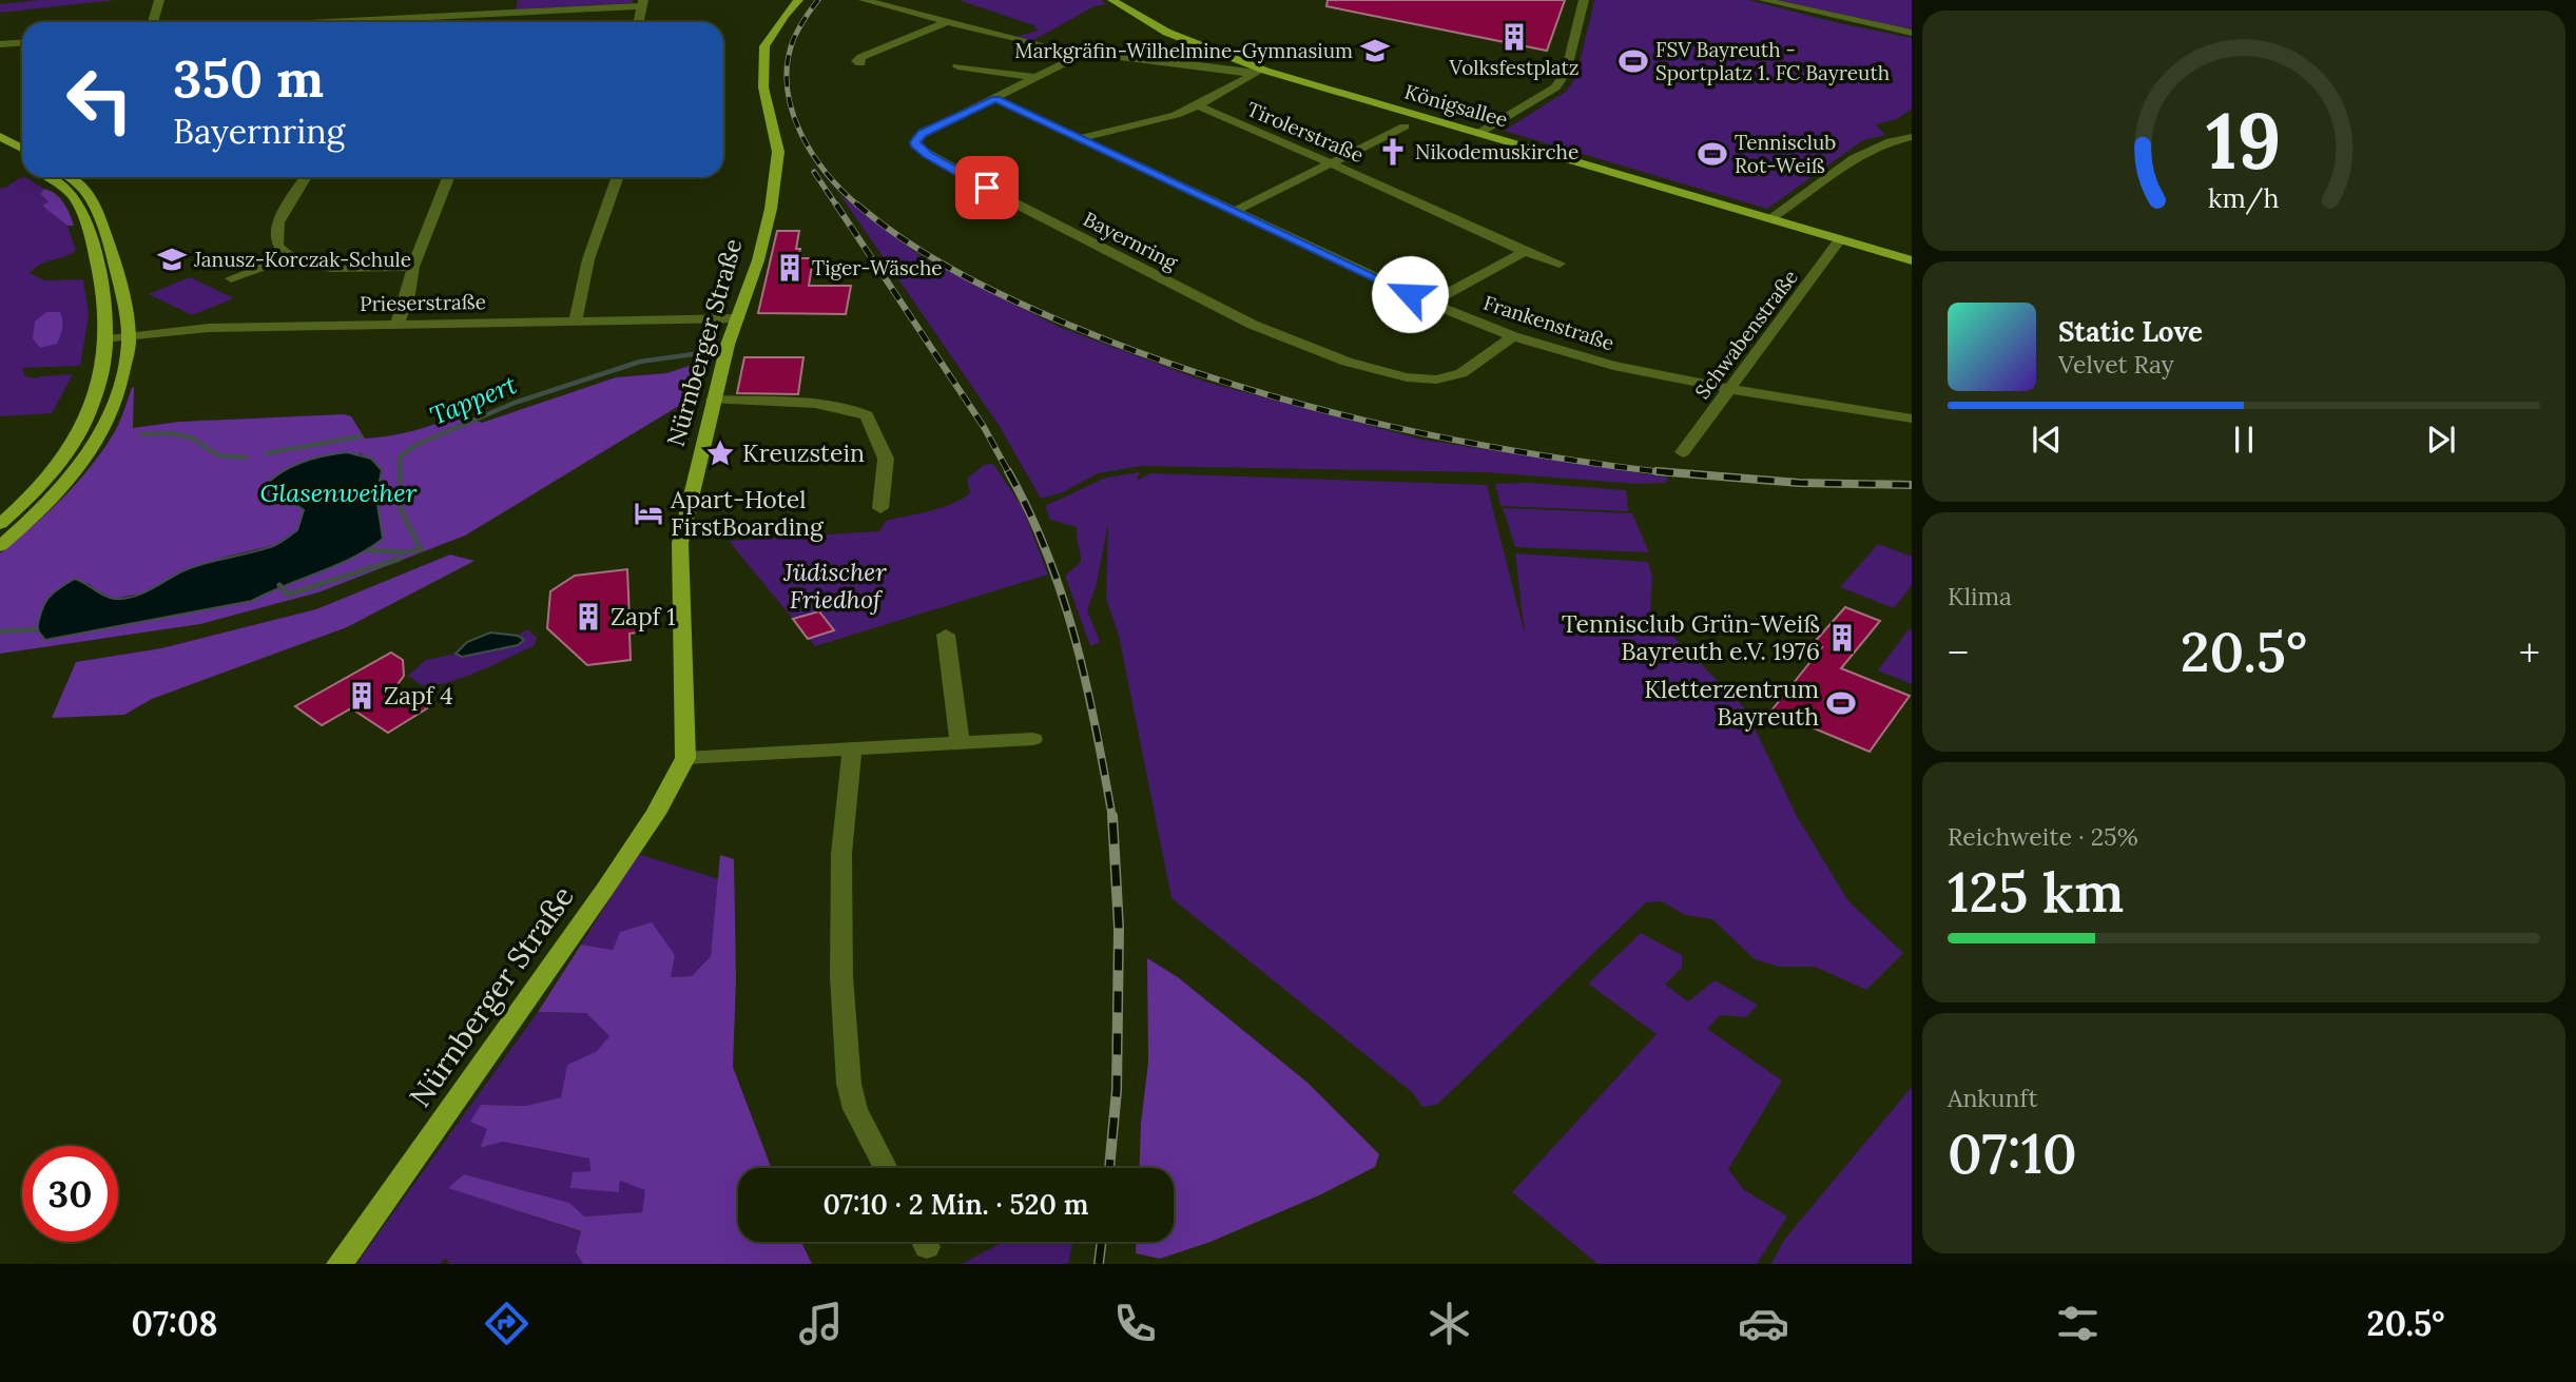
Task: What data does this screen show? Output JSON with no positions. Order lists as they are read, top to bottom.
{
  "streets": {
    "main road": ["Königsallee", "Nürnberger Straße"],
    "street": [
      "Tirolerstraße",
      "Bayernring",
      "Prieserstraße",
      "Frankenstraße",
      "Schwabenstraße"
    ]
  },
  "crossings": [
    ["Königsallee", "Schwabenstraße"],
    ["Bayernring", "Frankenstraße"],
    ["Prieserstraße", "Nürnberger Straße"],
    ["Frankenstraße", "Schwabenstraße"]
  ],
  "water": ["Tappert", "Glasenweiher"],
  "parks": ["Jüdischer Friedhof"],
  "places": {
    "building": [
      "Volksfestplatz",
      "Tiger-Wäsche",
      "Zapf 1",
      "Tennisclub Grün-Weiß Bayreuth e.V. 1976",
      "Zapf 4"
    ],
    "school or university": ["Markgräfin-Wilhelmine-Gymnasium", "Janusz-Korczak-Schule"],
    "sports": ["FSV Bayreuth - Sportplatz 1. FC Bayreuth", "Tennisclub Rot-Weiß", "Kletterzentrum Bayreuth"],
    "church": ["Nikodemuskirche"],
    "place": ["Kreuzstein"],
    "hotel": ["Apart-Hotel FirstBoarding"]
  },
  "page": {
    "turn": ["350 m", "Bayernring"],
    "song": ["Static Love", "Velvet Ray"],
    "tile": [
      "Klima",
      ["Reichweite · 25%", "125 km"],
      ["Ankunft", "07:10"]
    ],
    "heat": ["−", "20.5°", "+"],
    "limit": "30",
    "trip": "07:10 · 2 Min. · 520 m",
    "tabs": ["07:08", "20.5°"],
    "gauge": ["19", "km/h"]
  }
}
